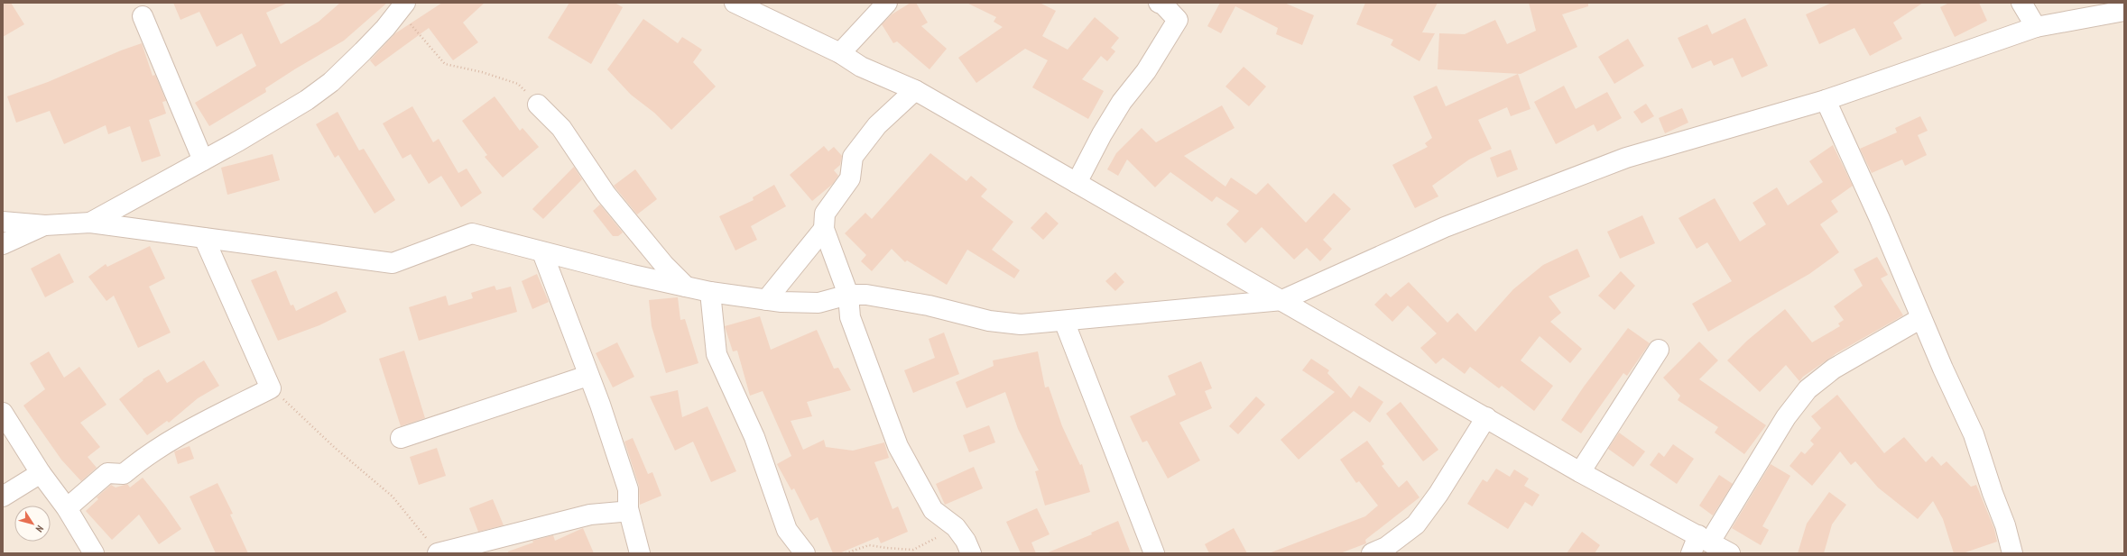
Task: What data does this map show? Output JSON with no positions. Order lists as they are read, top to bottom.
{
  "north": "bottom right"
}
